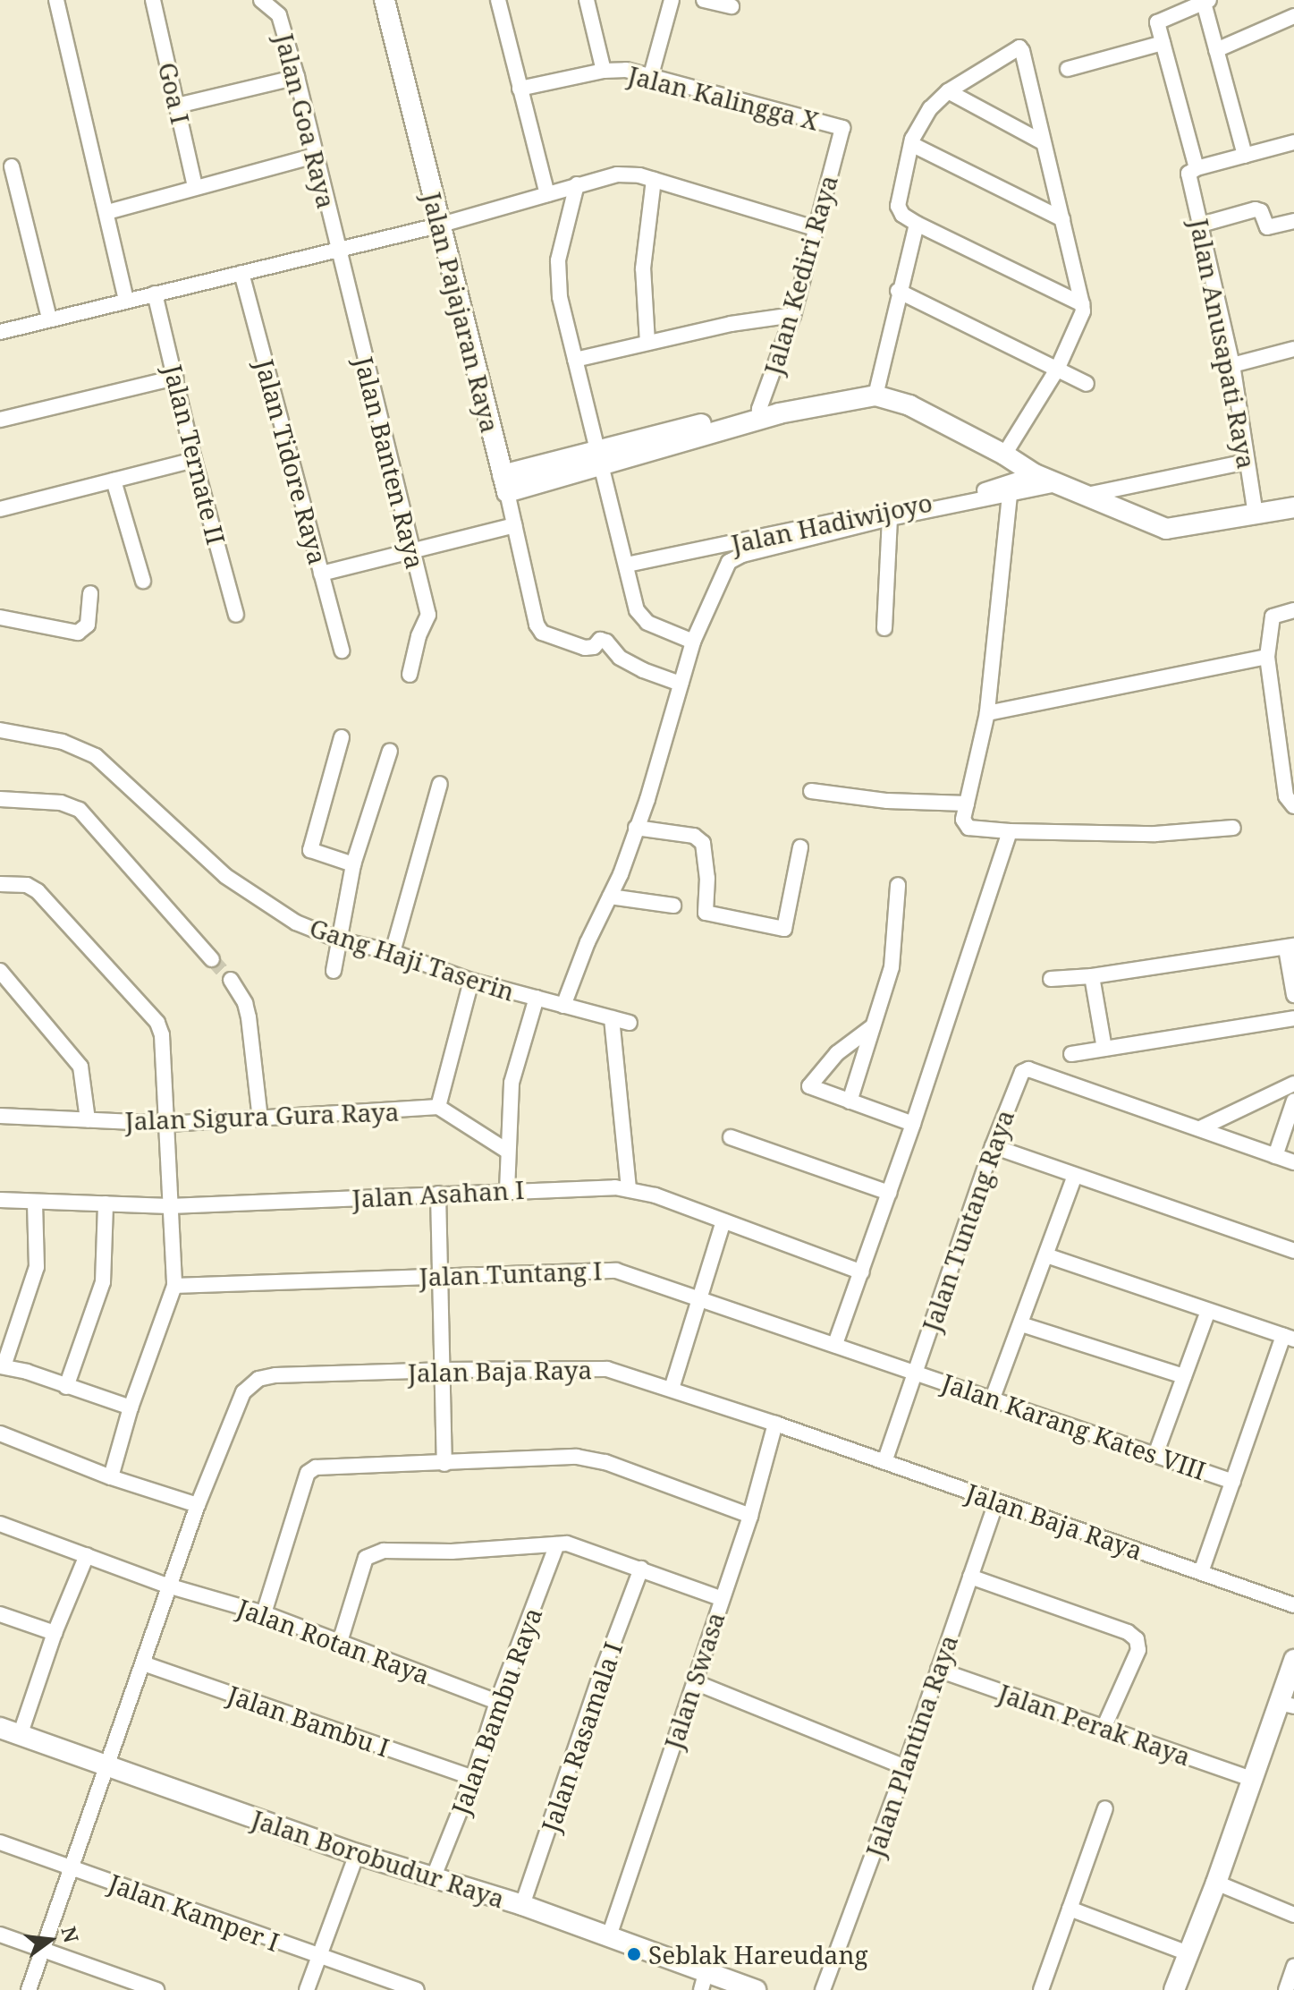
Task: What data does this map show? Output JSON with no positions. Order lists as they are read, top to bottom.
{
  "streets": {
    "street": [
      "Goa I",
      "Jalan Kalingga X",
      "Jalan Goa Raya",
      "Jalan Kediri Raya",
      "Jalan Pajajaran Raya",
      "Jalan Anusapati Raya",
      "Jalan Ternate II",
      "Jalan Tidore Raya",
      "Jalan Banten Raya",
      "Jalan Hadiwijoyo",
      "Gang Haji Taserin",
      "Jalan Sigura Gura Raya",
      "Jalan Asahan I",
      "Jalan Tuntang Raya",
      "Jalan Tuntang I",
      "Jalan Baja Raya",
      "Jalan Karang Kates VIII",
      "Jalan Rotan Raya",
      "Jalan Swasa",
      "Jalan Bambu Raya",
      "Jalan Bambu I",
      "Jalan Perak Raya",
      "Jalan Rasamala I",
      "Jalan Plantina Raya",
      "Jalan Borobudur Raya",
      "Jalan Kamper I"
    ]
  },
  "crossings": [
    ["Jalan Kalingga X", "Jalan Kediri Raya"],
    ["Jalan Goa Raya", "Jalan Banten Raya"],
    ["Jalan Tuntang Raya", "Jalan Tuntang I"],
    ["Jalan Tuntang Raya", "Jalan Baja Raya"],
    ["Jalan Tuntang Raya", "Jalan Karang Kates VIII"],
    ["Jalan Tuntang I", "Jalan Karang Kates VIII"],
    ["Jalan Baja Raya", "Jalan Rotan Raya"],
    ["Jalan Baja Raya", "Jalan Swasa"],
    ["Jalan Baja Raya", "Jalan Bambu I"],
    ["Jalan Baja Raya", "Jalan Plantina Raya"],
    ["Jalan Baja Raya", "Jalan Borobudur Raya"],
    ["Jalan Baja Raya", "Jalan Kamper I"],
    ["Jalan Rotan Raya", "Jalan Bambu Raya"],
    ["Jalan Swasa", "Jalan Borobudur Raya"],
    ["Jalan Bambu Raya", "Jalan Bambu I"],
    ["Jalan Bambu Raya", "Jalan Borobudur Raya"],
    ["Jalan Perak Raya", "Jalan Plantina Raya"],
    ["Jalan Rasamala I", "Jalan Borobudur Raya"]
  ],
  "places": ["Seblak Hareudang"],
  "north": "right"
}
